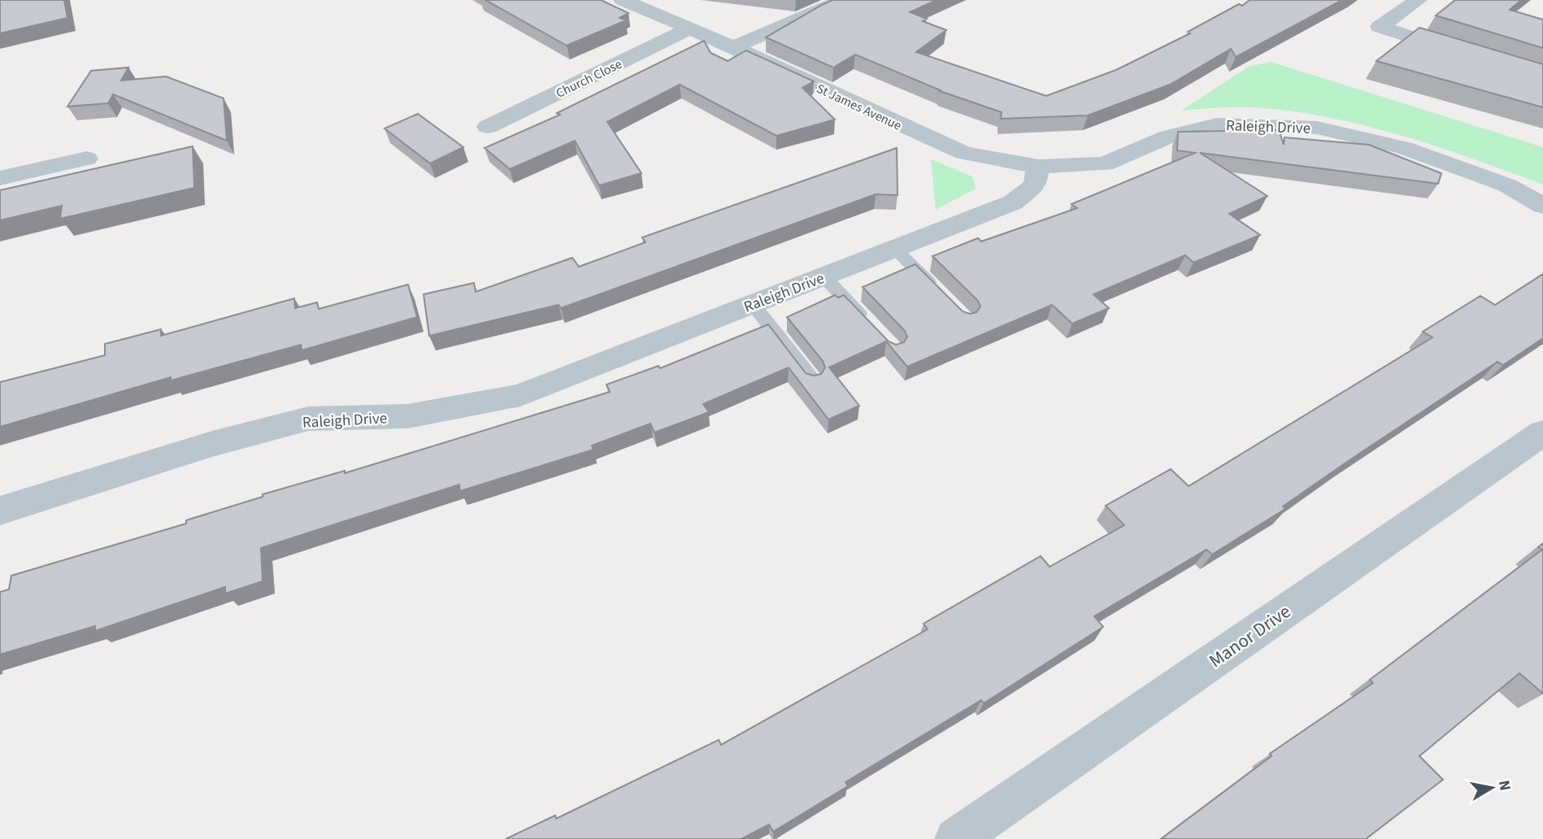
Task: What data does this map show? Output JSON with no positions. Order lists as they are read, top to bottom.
{
  "streets": {
    "street": [
      "Church Close",
      "St James Avenue",
      "Raleigh Drive",
      "Manor Drive"
    ]
  },
  "crossings": [
    ["Church Close", "St James Avenue"],
    ["St James Avenue", "Raleigh Drive"]
  ],
  "north": "right"
}
